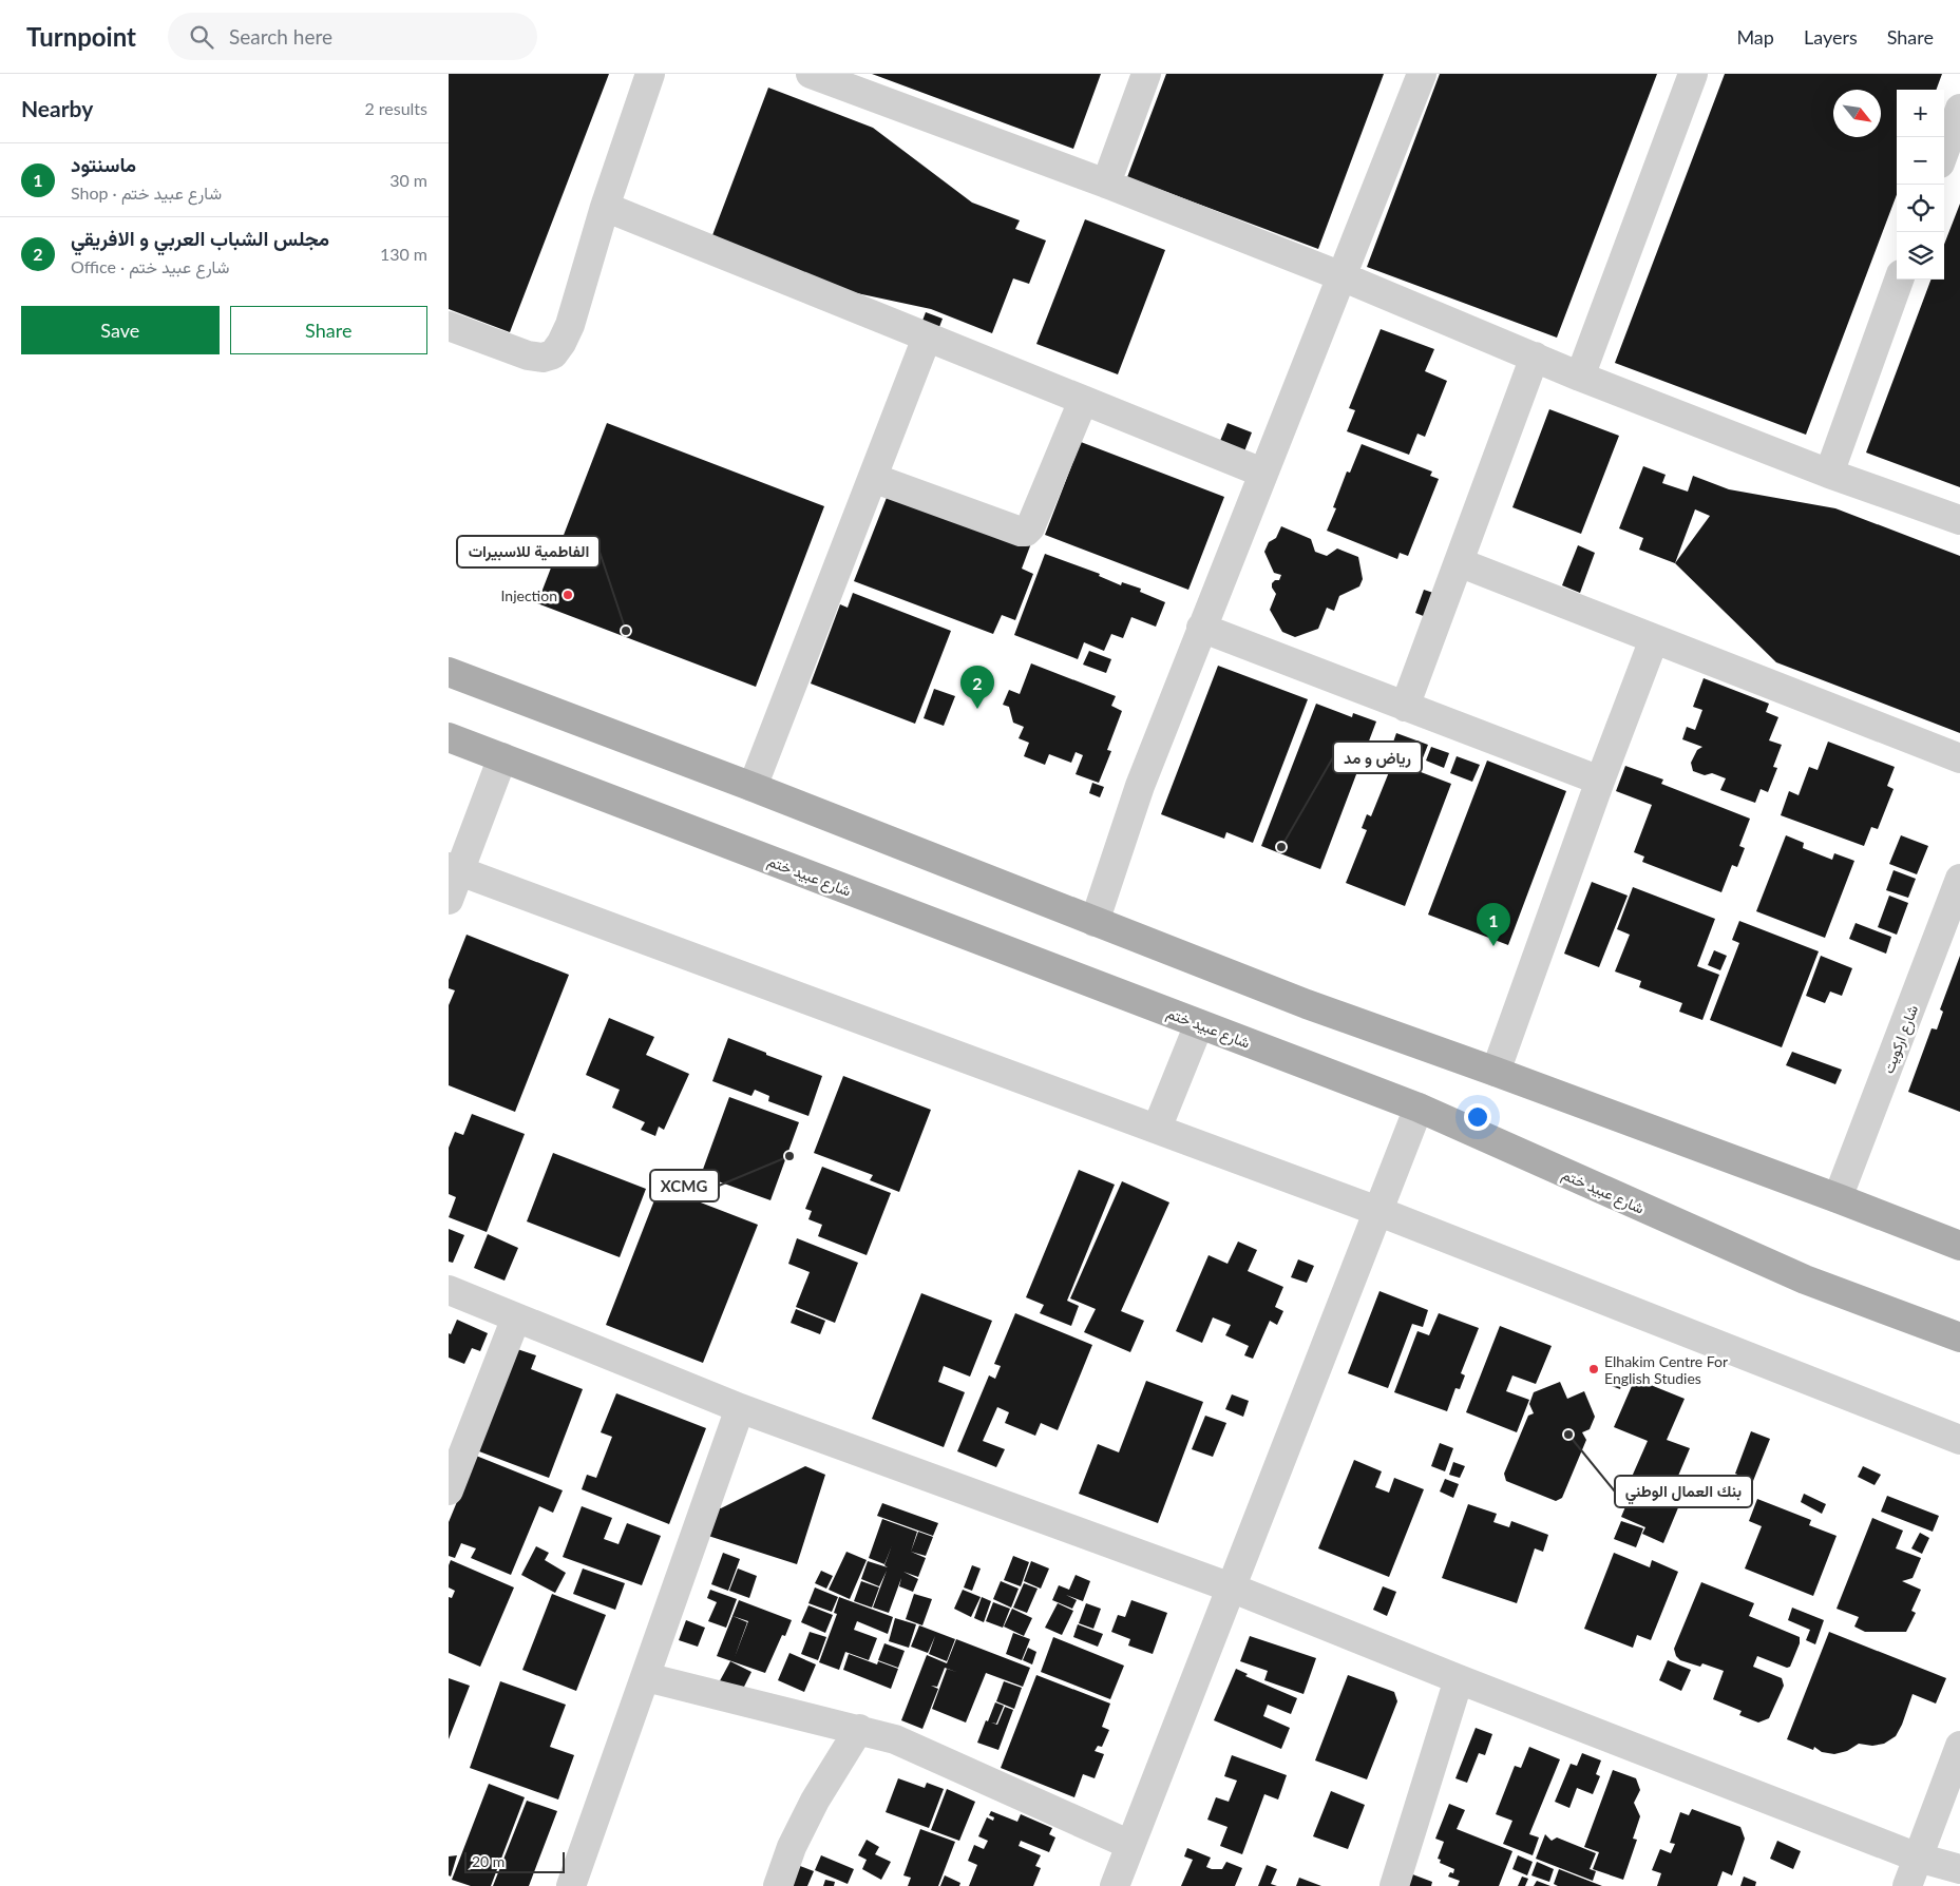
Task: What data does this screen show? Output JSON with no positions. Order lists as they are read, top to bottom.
{
  "streets": {
    "main road": ["شارع عبيد ختم"],
    "street": ["شارع اركويت"]
  },
  "places": [
    "Injection",
    "الفاطمية للاسبيرات",
    "رياض و مد",
    "XCMG",
    "Elhakim Centre For English Studies",
    "بنك العمال الوطني"
  ],
  "scale_bar": "20 m",
  "north": "bottom right",
  "page": {
    "header": "Turnpoint",
    "search": "Search here",
    "nav": ["Map", "Layers", "Share"],
    "heading": ["Nearby", "2 results"],
    "map_buttons": ["+", "−"],
    "list": [
      {
        "mark": "1",
        "name": "ماسنتود",
        "note": "Shop · شارع عبيد ختم",
        "value": "30 m"
      },
      {
        "mark": "2",
        "name": "مجلس الشباب العربي و الافريقي",
        "note": "Office · شارع عبيد ختم",
        "value": "130 m"
      }
    ],
    "buttons": ["Save", "Share"],
    "pins": ["2", "1"],
    "scale": "20 m"
  }
}
